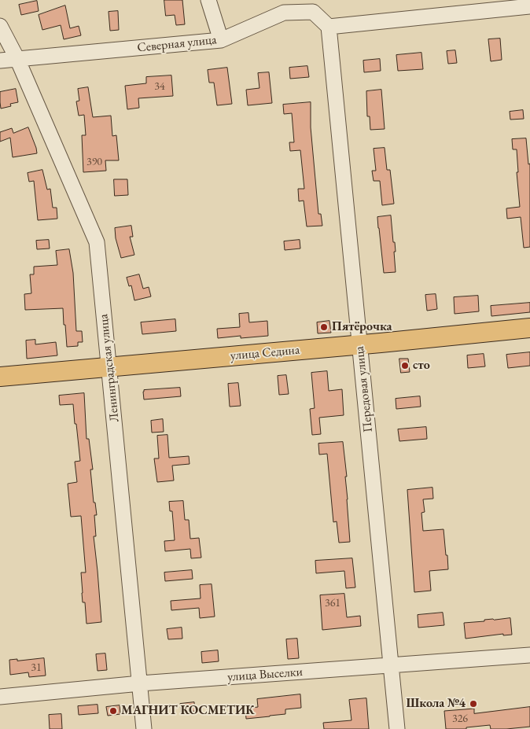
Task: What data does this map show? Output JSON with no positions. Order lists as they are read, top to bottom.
{
  "streets": {
    "main road": ["улица Седина"],
    "street": [
      "Северная улица",
      "Ленинградская улица",
      "Передовая улица",
      "улица Выселки"
    ]
  },
  "crossings": [
    ["Северная улица", "Ленинградская улица"],
    ["Северная улица", "Передовая улица"],
    ["улица Седина", "Ленинградская улица"],
    ["улица Седина", "Передовая улица"],
    ["Ленинградская улица", "улица Выселки"],
    ["Передовая улица", "улица Выселки"]
  ],
  "places": [
    "Пятёрочка",
    "сто",
    "Школа №4",
    "МАГНИТ КОСМЕТИК"
  ],
  "house_numbers": [
    "34",
    "390",
    "361",
    "31",
    "326"
  ]
}
